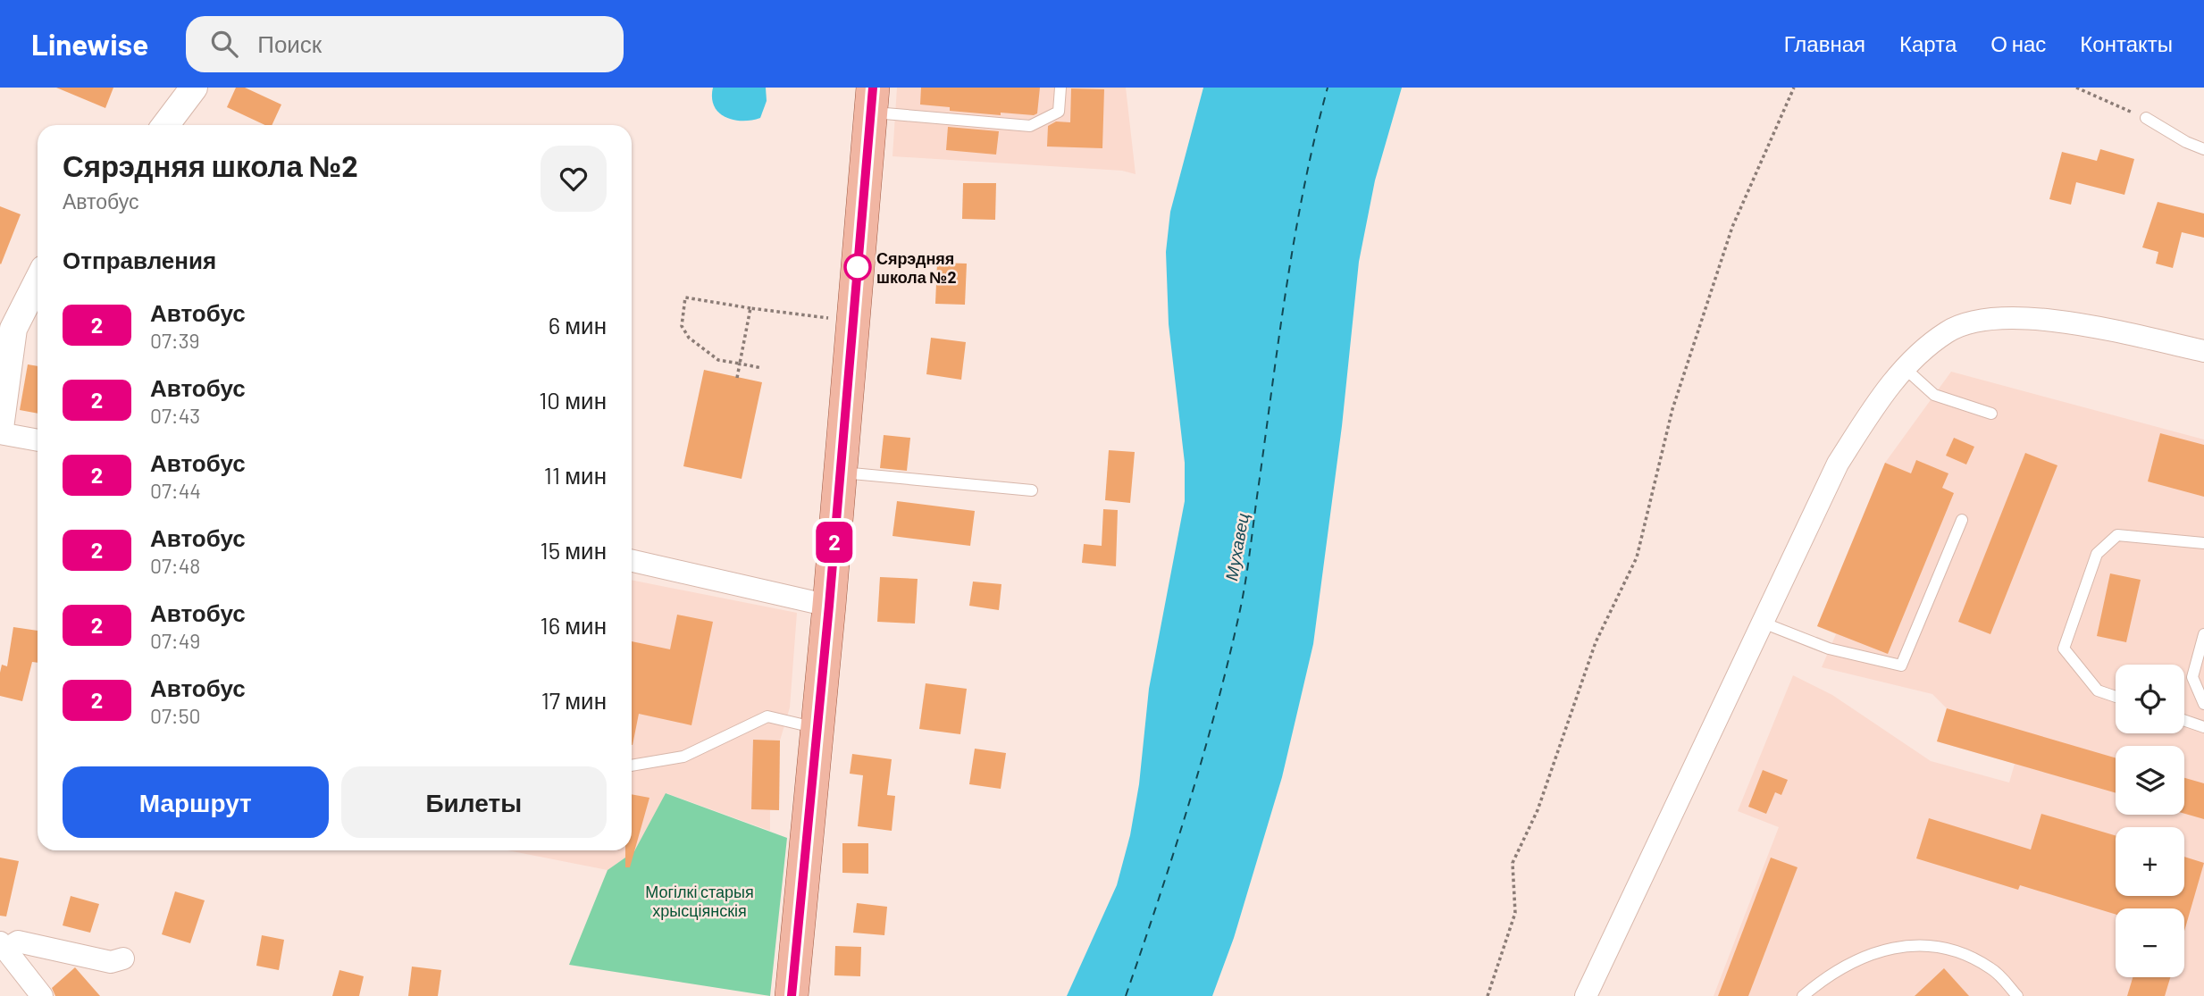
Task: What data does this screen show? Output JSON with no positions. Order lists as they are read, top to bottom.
{
  "water": ["Мухавец"],
  "parks": ["Могілкі старыя хрысціянскія"],
  "places": ["Сярэдняя школа №2"],
  "lines": ["bus line 2"],
  "page": {
    "header": "Linewise",
    "search": "Поиск",
    "nav": [
      "Главная",
      "Карта",
      "О нас",
      "Контакты"
    ],
    "on_map": "2",
    "heading": [
      ["Сярэдняя школа №2", "Автобус"],
      "Отправления"
    ],
    "list": [
      {
        "mark": "2",
        "name": "Автобус",
        "note": "07:39",
        "value": "6 мин"
      },
      {
        "mark": "2",
        "name": "Автобус",
        "note": "07:43",
        "value": "10 мин"
      },
      {
        "mark": "2",
        "name": "Автобус",
        "note": "07:44",
        "value": "11 мин"
      },
      {
        "mark": "2",
        "name": "Автобус",
        "note": "07:48",
        "value": "15 мин"
      },
      {
        "mark": "2",
        "name": "Автобус",
        "note": "07:49",
        "value": "16 мин"
      },
      {
        "mark": "2",
        "name": "Автобус",
        "note": "07:50",
        "value": "17 мин"
      }
    ],
    "map_buttons": ["+", "−"],
    "buttons": ["Маршрут", "Билеты"]
  }
}
